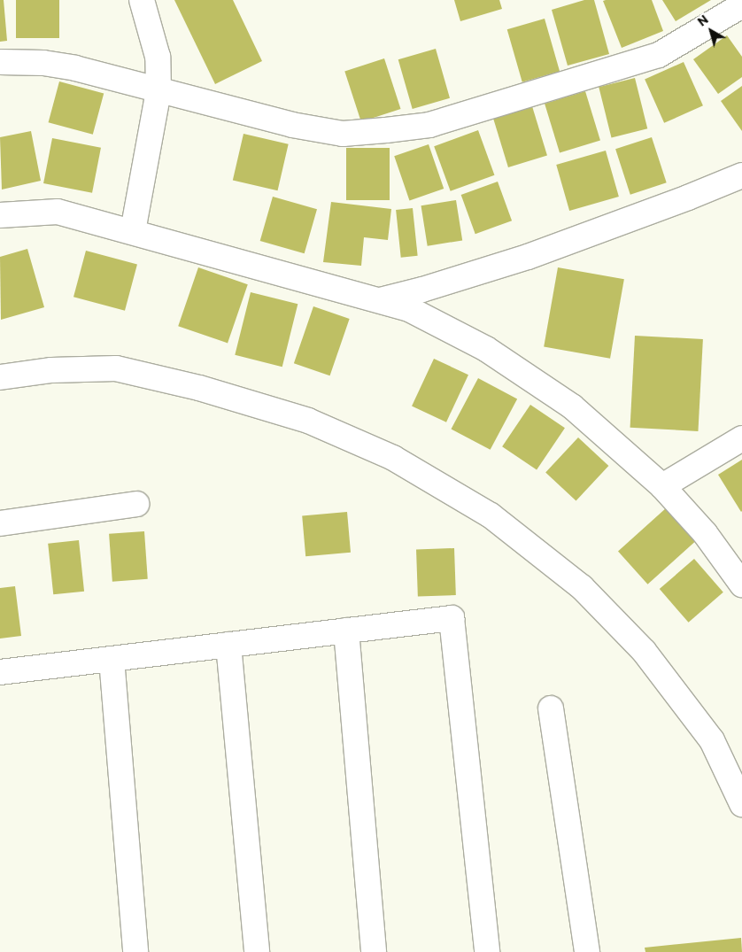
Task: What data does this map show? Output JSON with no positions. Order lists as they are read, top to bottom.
{
  "north": "top left"
}
